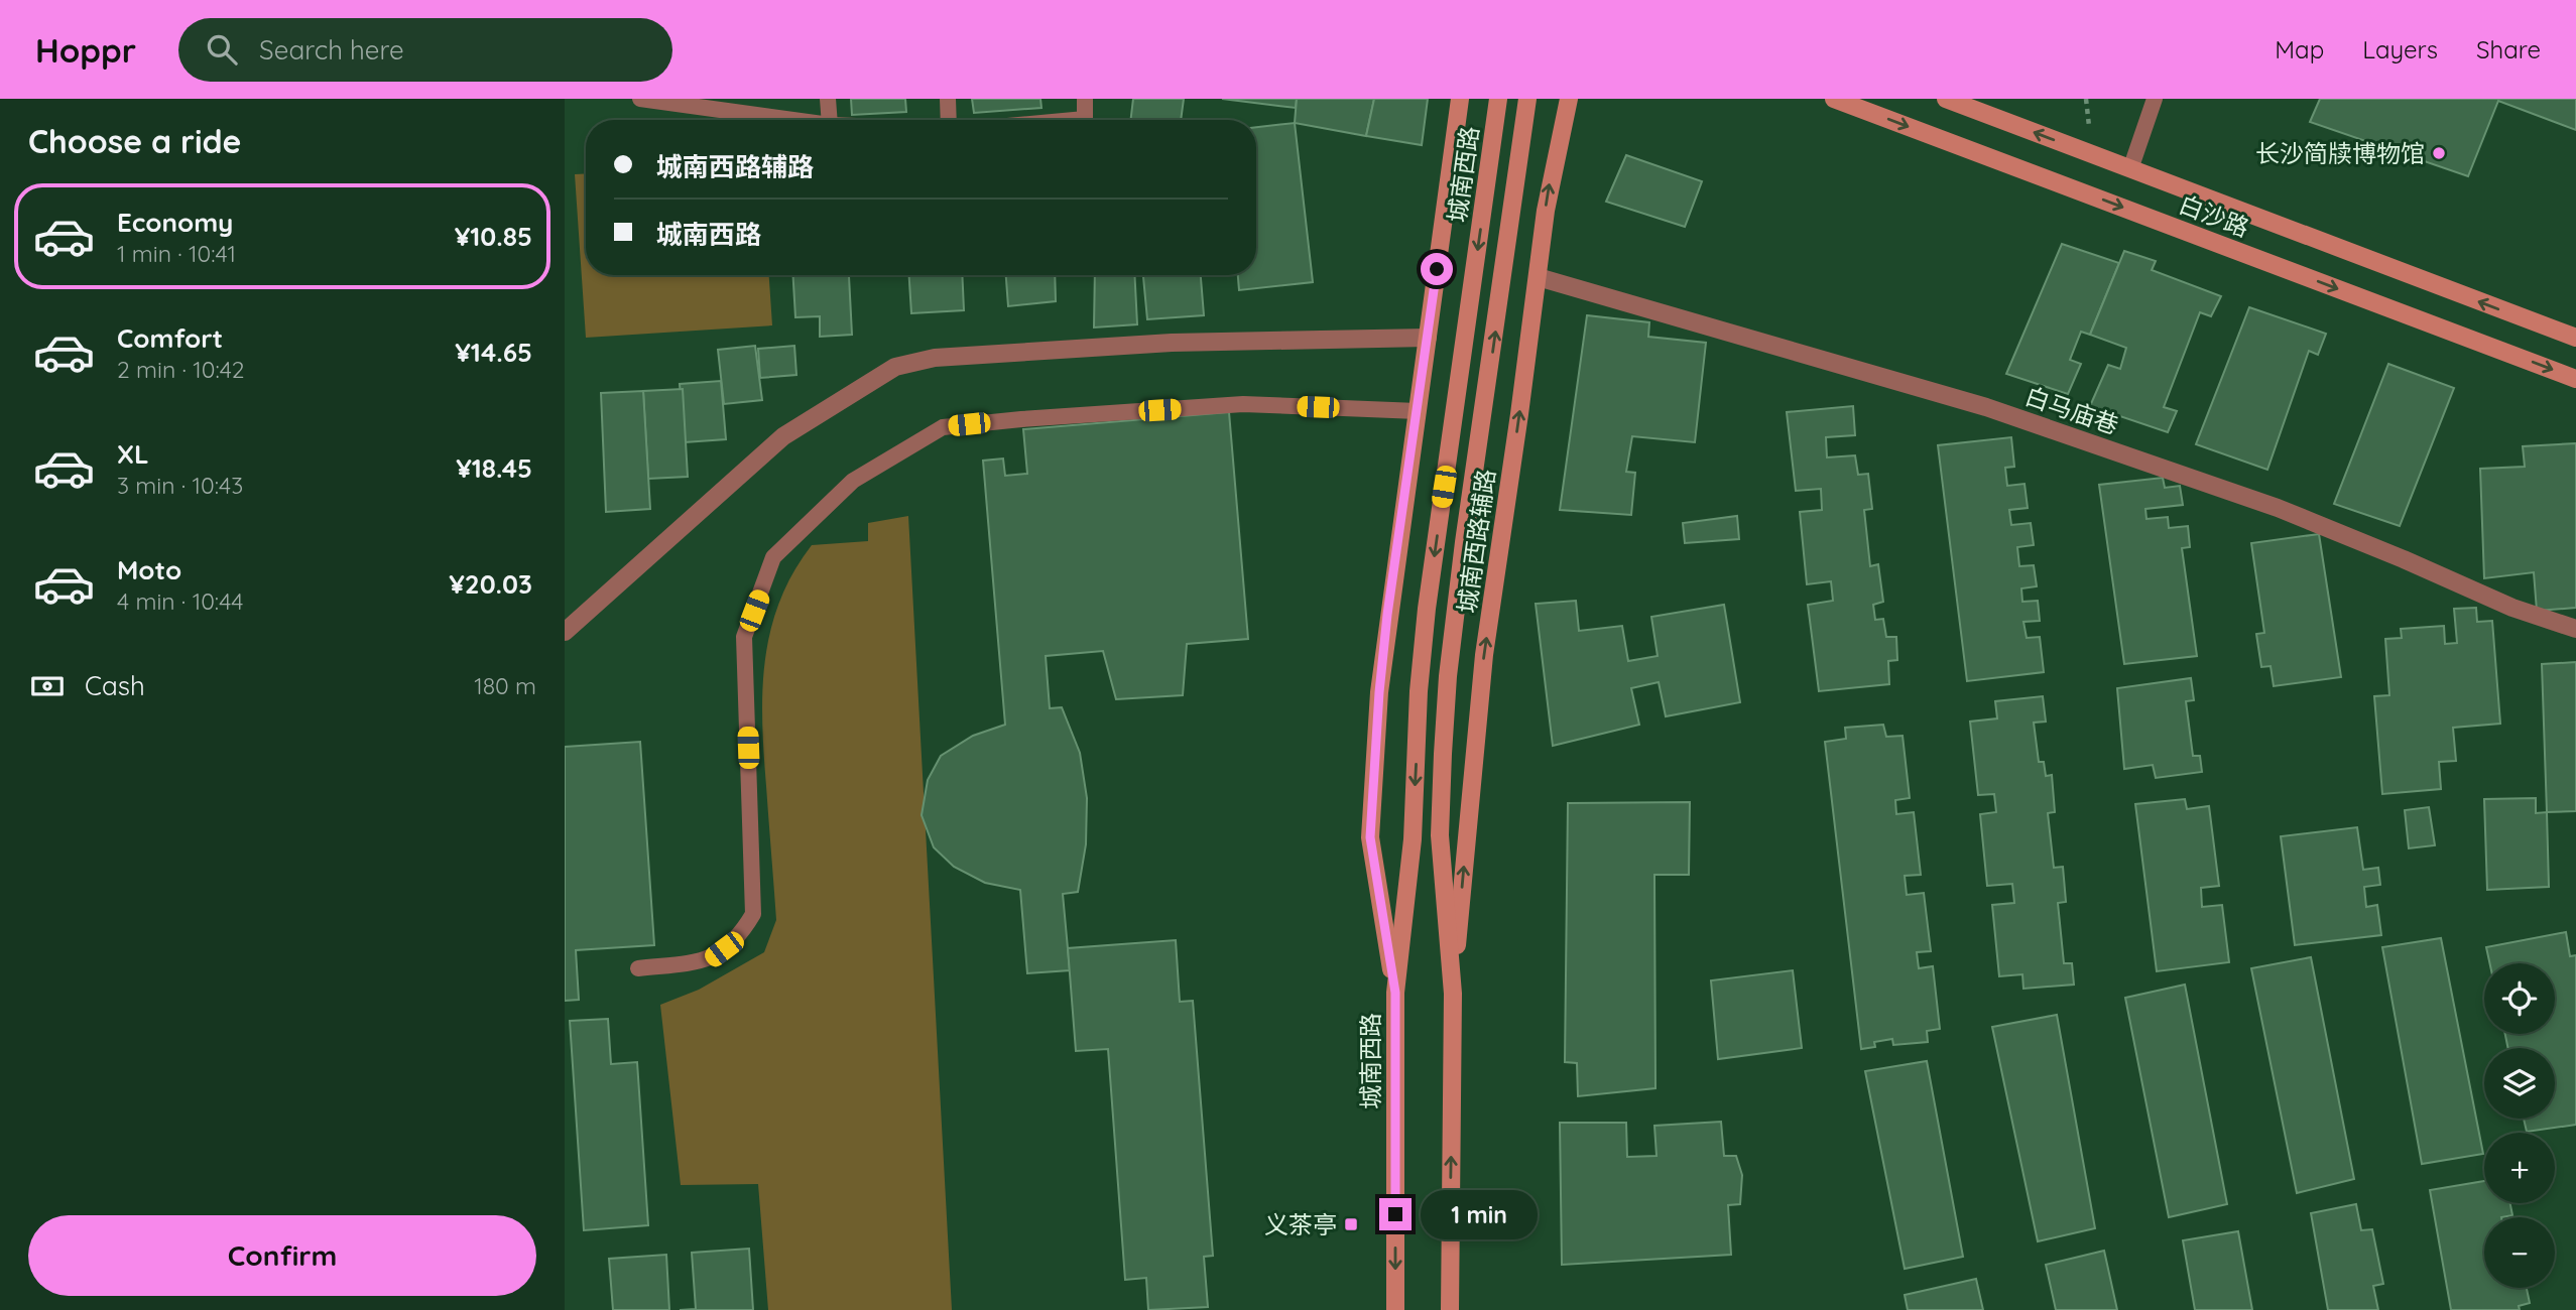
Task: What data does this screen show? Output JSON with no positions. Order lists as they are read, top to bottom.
{
  "streets": {
    "main road": ["城南西路", "白沙路", "城南西路辅路"],
    "street": ["白马庙巷"]
  },
  "crossings": [
    ["白马庙巷", "城南西路辅路"]
  ],
  "places": {
    "other": ["长沙简牍博物馆"],
    "transit": ["义茶亭"]
  },
  "page": {
    "header": "Hoppr",
    "search": "Search here",
    "nav": ["Map", "Layers", "Share"],
    "heading": "Choose a ride",
    "banner": ["城南西路辅路", "城南西路"],
    "list": [
      {
        "name": "Economy",
        "note": "1 min · 10:41",
        "value": "¥10.85"
      },
      {
        "name": "Comfort",
        "note": "2 min · 10:42",
        "value": "¥14.65"
      },
      {
        "name": "XL",
        "note": "3 min · 10:43",
        "value": "¥18.45"
      },
      {
        "name": "Moto",
        "note": "4 min · 10:44",
        "value": "¥20.03"
      }
    ],
    "pay": ["Cash", "180 m"],
    "map_buttons": ["+", "−"],
    "bubble": "1 min",
    "buttons": "Confirm"
  }
}
